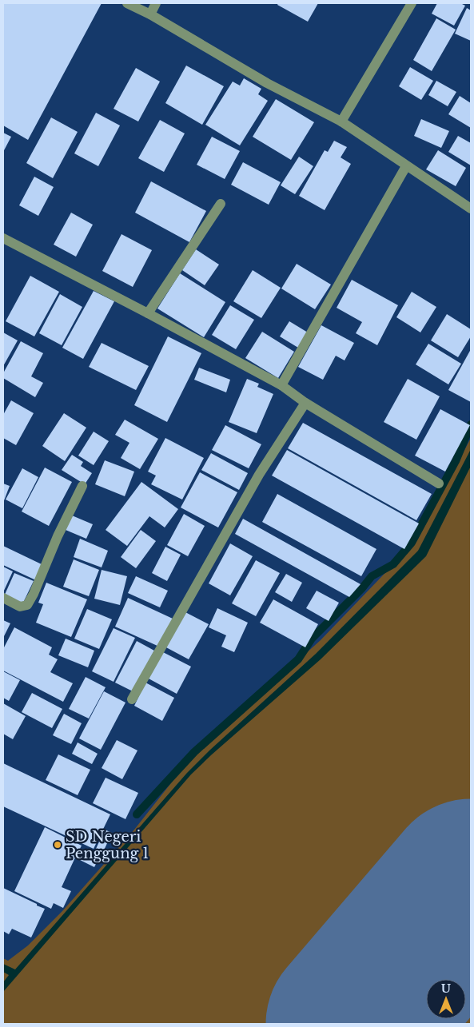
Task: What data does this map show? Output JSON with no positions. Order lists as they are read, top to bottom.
{
  "places": ["SD Negeri Penggung 1"],
  "north": "top"
}
